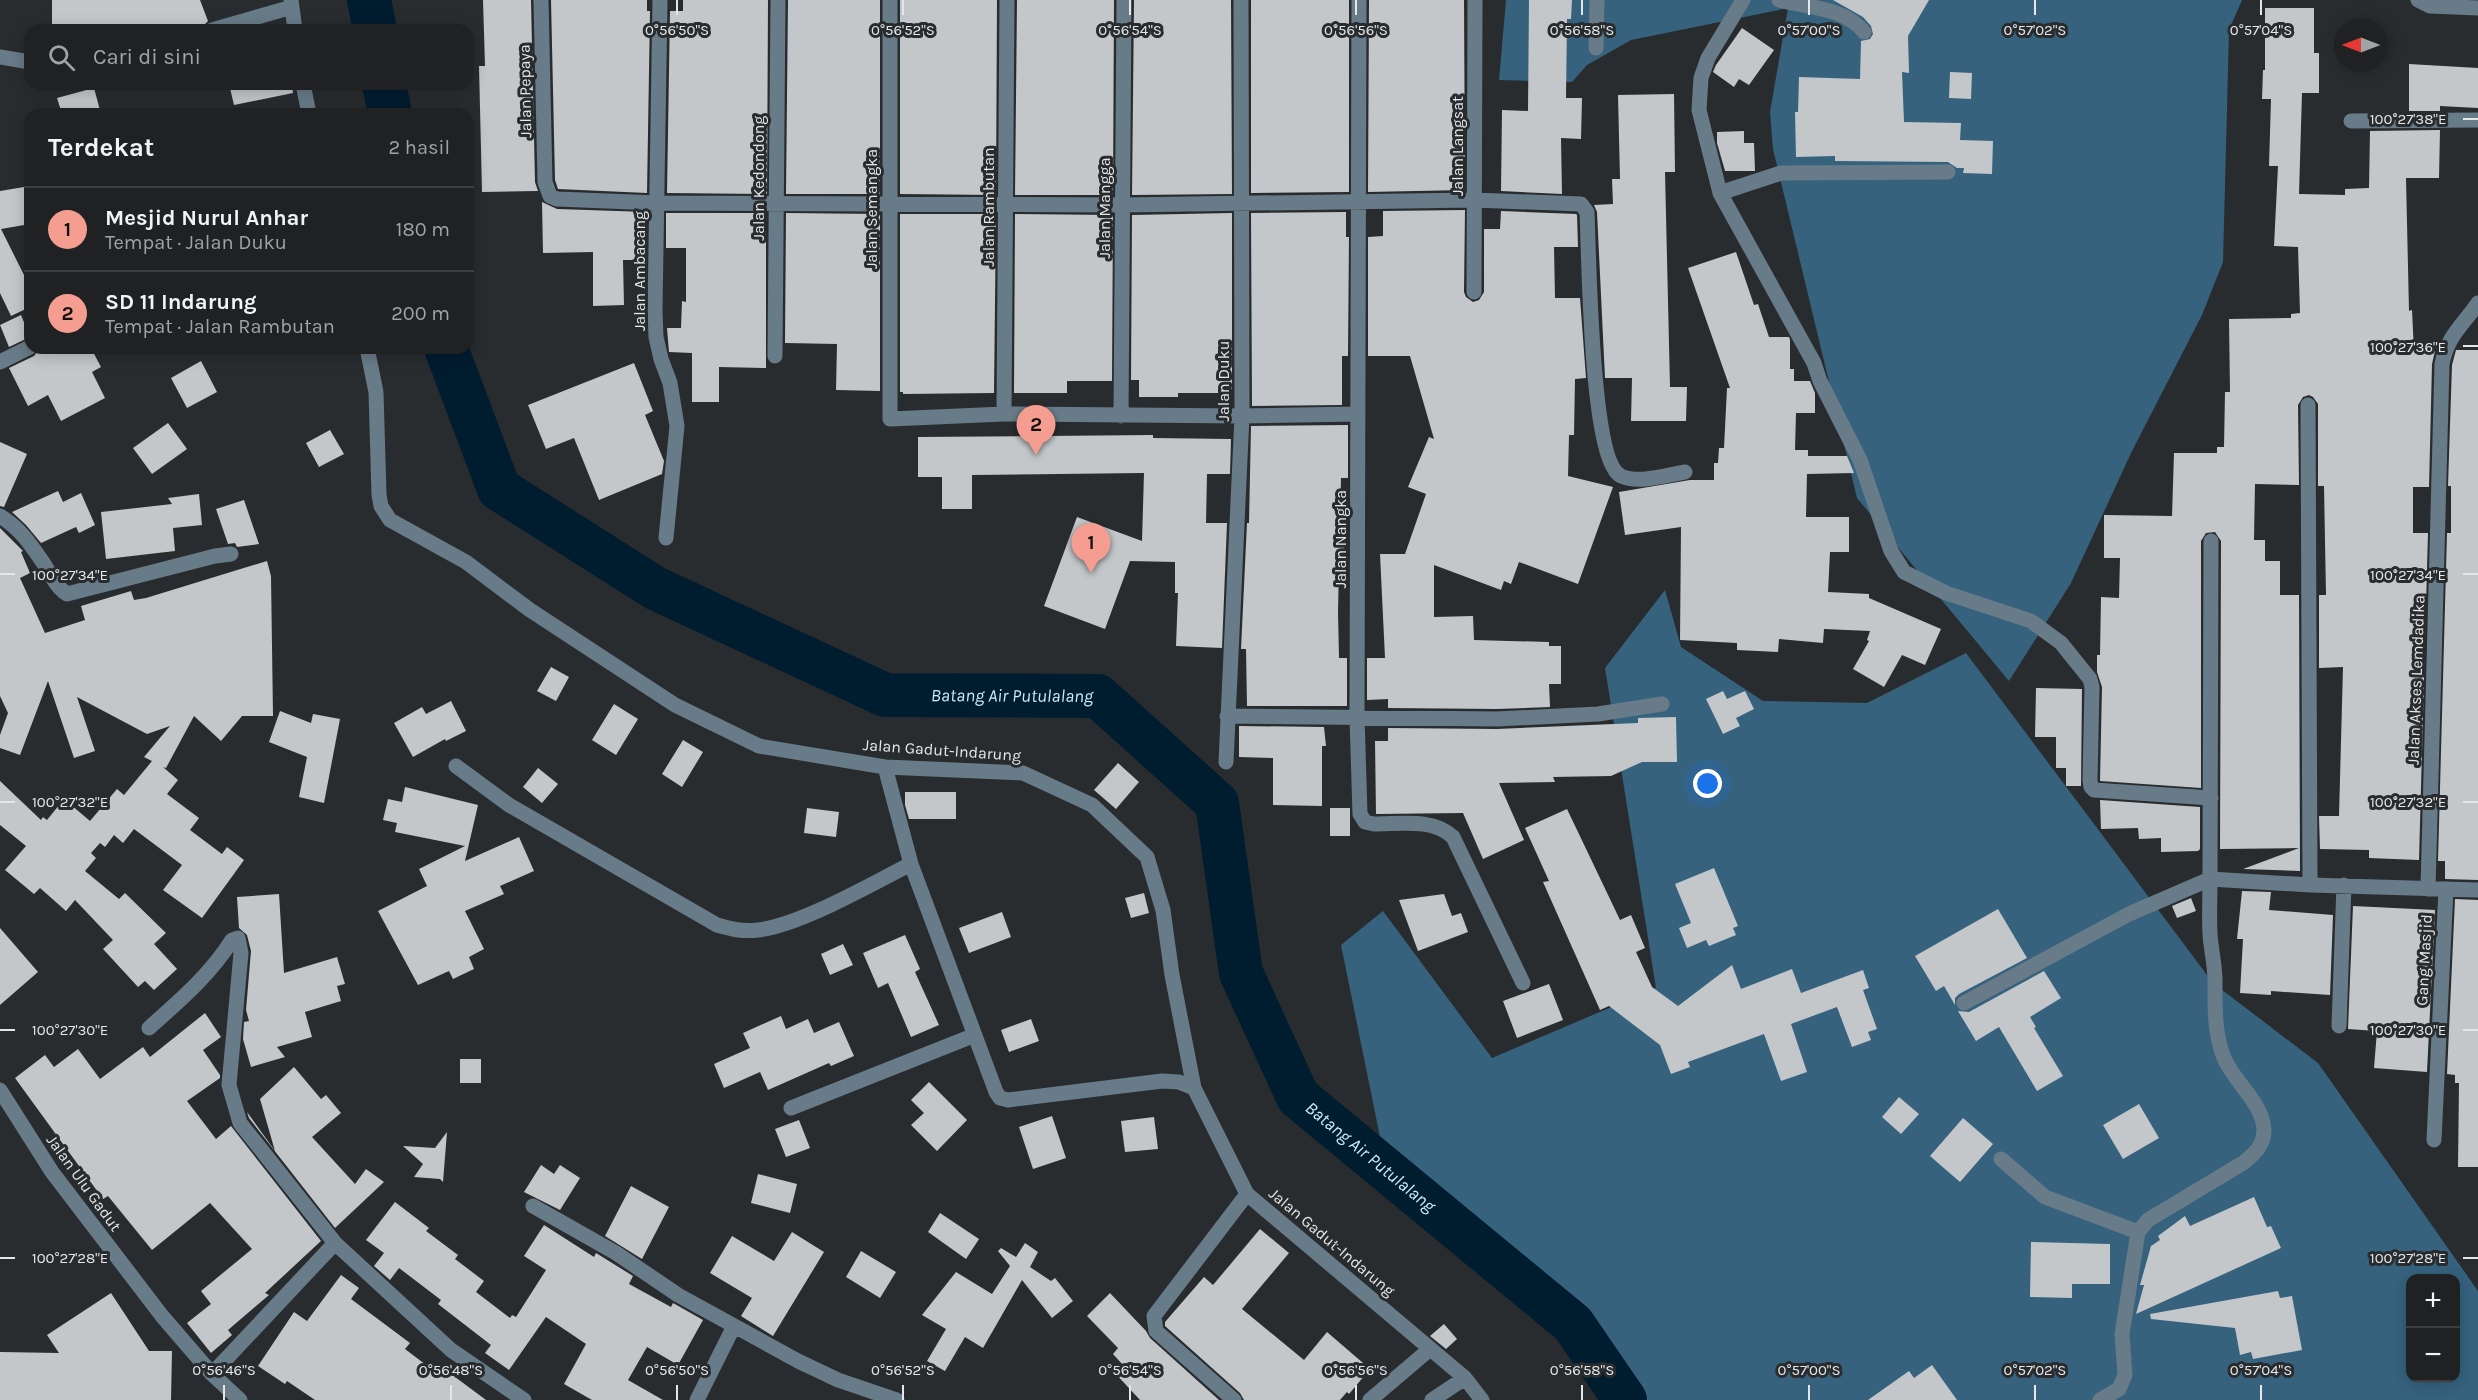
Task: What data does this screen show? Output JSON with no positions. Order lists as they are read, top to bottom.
{
  "streets": {
    "street": [
      "Jalan Pepaya",
      "Jalan Langsat",
      "Jalan Kedondong",
      "Jalan Rambutan",
      "Jalan Mangga",
      "Jalan Semangka",
      "Jalan Ambacang",
      "Jalan Duku",
      "Jalan Nangka",
      "Jalan Akses Lemdadika",
      "Jalan Gadut-Indarung",
      "Gang Masjid",
      "Jalan Ulu Gadut"
    ]
  },
  "crossings": [
    ["Jalan Pepaya", "Jalan Ambacang"],
    ["Jalan Rambutan", "Jalan Semangka"]
  ],
  "water": ["Batang Air Putulalang"],
  "north": "left",
  "page": {
    "search": "Cari di sini",
    "heading": ["Terdekat", "2 hasil"],
    "list": [
      {
        "mark": "1",
        "name": "Mesjid Nurul Anhar",
        "note": "Tempat · Jalan Duku",
        "value": "180 m"
      },
      {
        "mark": "2",
        "name": "SD 11 Indarung",
        "note": "Tempat · Jalan Rambutan",
        "value": "200 m"
      }
    ],
    "pins": ["2", "1"],
    "map_buttons": ["+", "−"]
  },
  "coordinates": [
    "0°56'50\"S",
    "0°56'52\"S",
    "0°56'54\"S",
    "0°56'56\"S",
    "0°56'58\"S",
    "0°57'00\"S",
    "0°57'02\"S",
    "0°57'04\"S",
    "100°27'38\"E",
    "100°27'36\"E",
    "100°27'34\"E",
    "100°27'32\"E",
    "100°27'30\"E",
    "100°27'28\"E",
    "0°56'46\"S",
    "0°56'48\"S"
  ]
}
